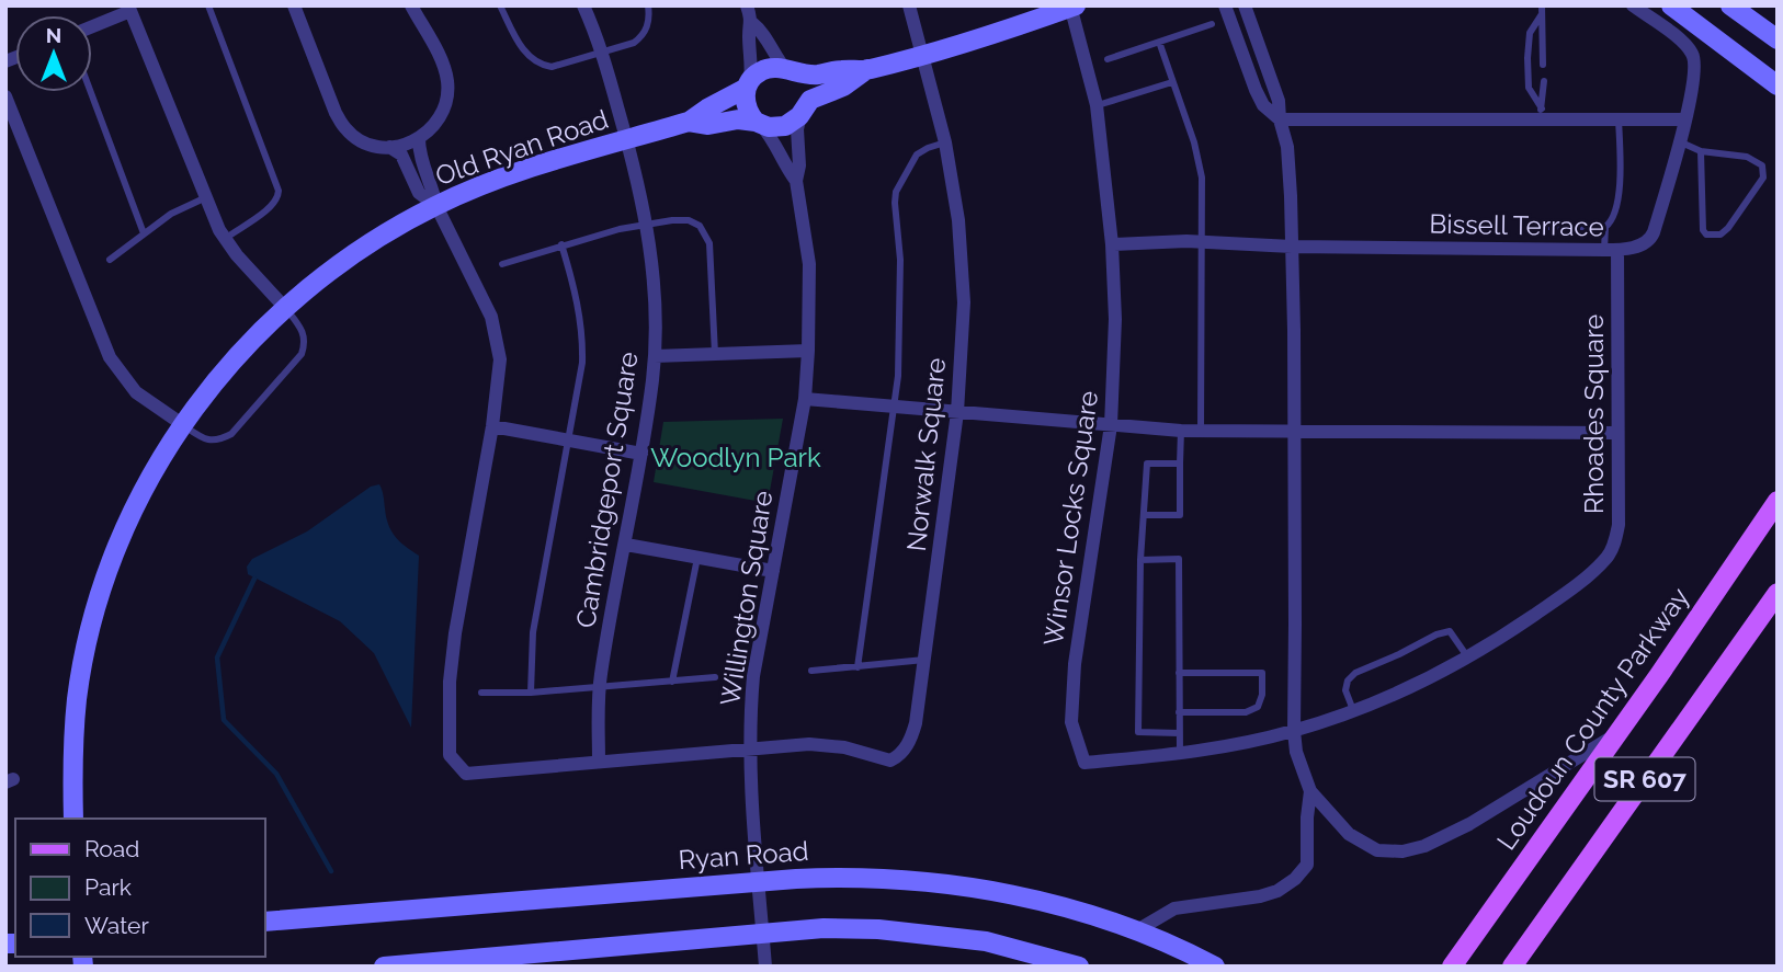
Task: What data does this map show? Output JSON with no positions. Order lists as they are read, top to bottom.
{
  "streets": {
    "main road": [
      "Old Ryan Road",
      "Loudoun County Parkway",
      "SR 607",
      "Ryan Road"
    ],
    "street": [
      "Bissell Terrace",
      "Rhoades Square",
      "Norwalk Square",
      "Cambridgeport Square",
      "Winsor Locks Square",
      "Willington Square"
    ]
  },
  "crossings": [
    ["Old Ryan Road", "Norwalk Square"],
    ["Old Ryan Road", "Cambridgeport Square"],
    ["Old Ryan Road", "Winsor Locks Square"],
    ["Old Ryan Road", "Willington Square"],
    ["Bissell Terrace", "Rhoades Square"],
    ["Bissell Terrace", "Winsor Locks Square"],
    ["Rhoades Square", "Winsor Locks Square"],
    ["Norwalk Square", "Willington Square"],
    ["Willington Square", "Ryan Road"]
  ],
  "parks": ["Woodlyn Park"],
  "legend": ["Road", "Park", "Water"],
  "north": "top"
}
